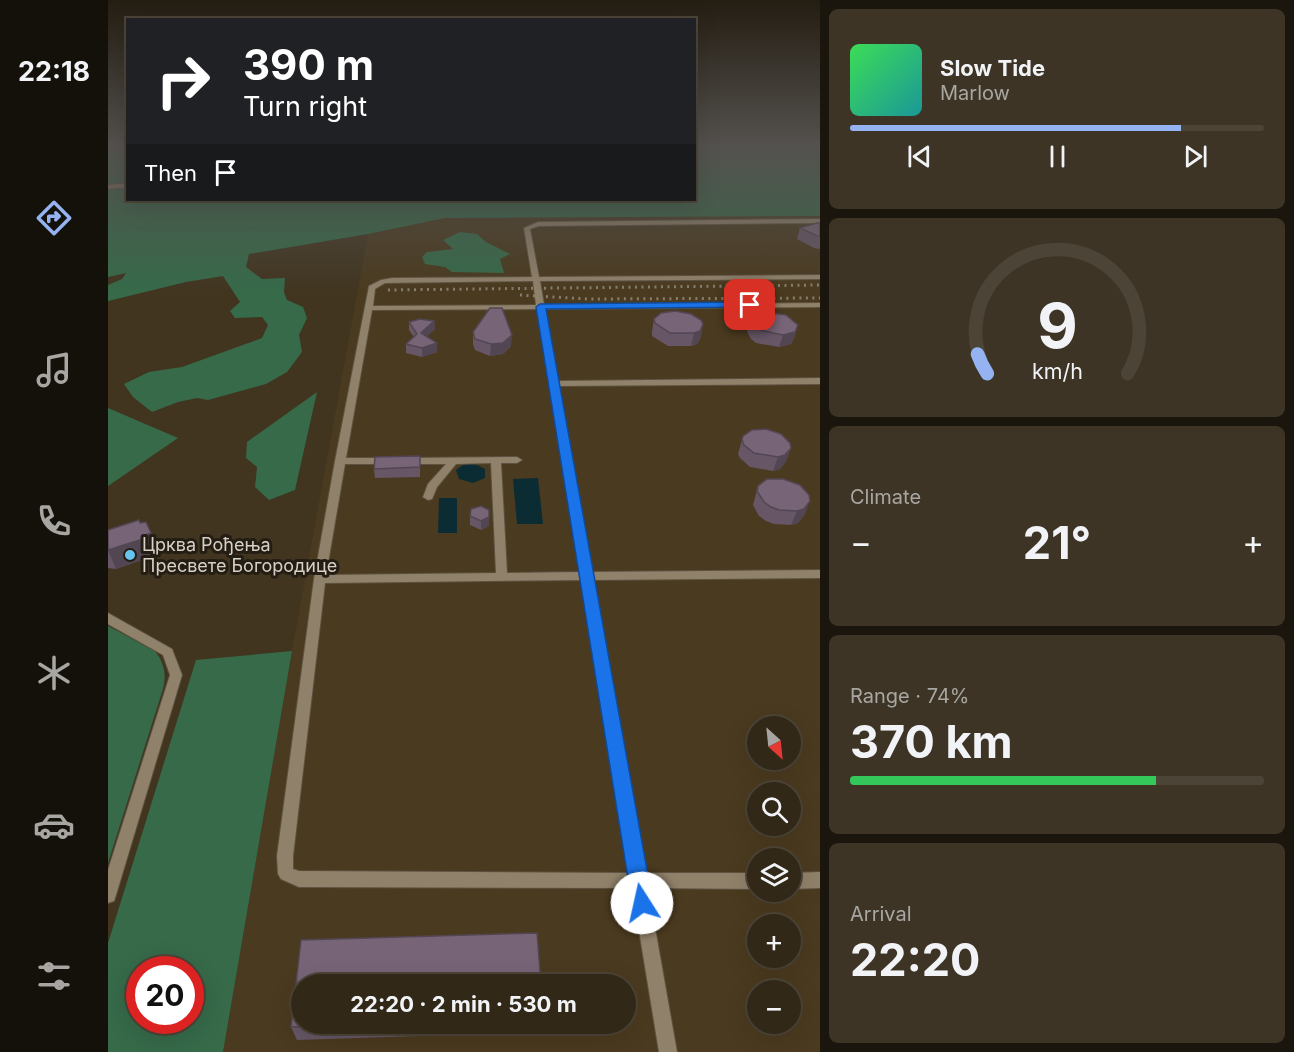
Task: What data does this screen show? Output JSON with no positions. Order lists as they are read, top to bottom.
{
  "places": ["Црква Рођења Пресвете Богородице"],
  "north": "bottom right",
  "page": {
    "tabs": "22:18",
    "turn": ["390 m", "Turn right"],
    "song": ["Slow Tide", "Marlow"],
    "then": "Then",
    "tile": [
      "Climate",
      ["Range · 74%", "370 km"],
      ["Arrival", "22:20"]
    ],
    "heat": ["−", "21°", "+"],
    "map_buttons": ["+", "−"],
    "limit": "20",
    "trip": "22:20 · 2 min · 530 m",
    "gauge": ["9", "km/h"]
  }
}
